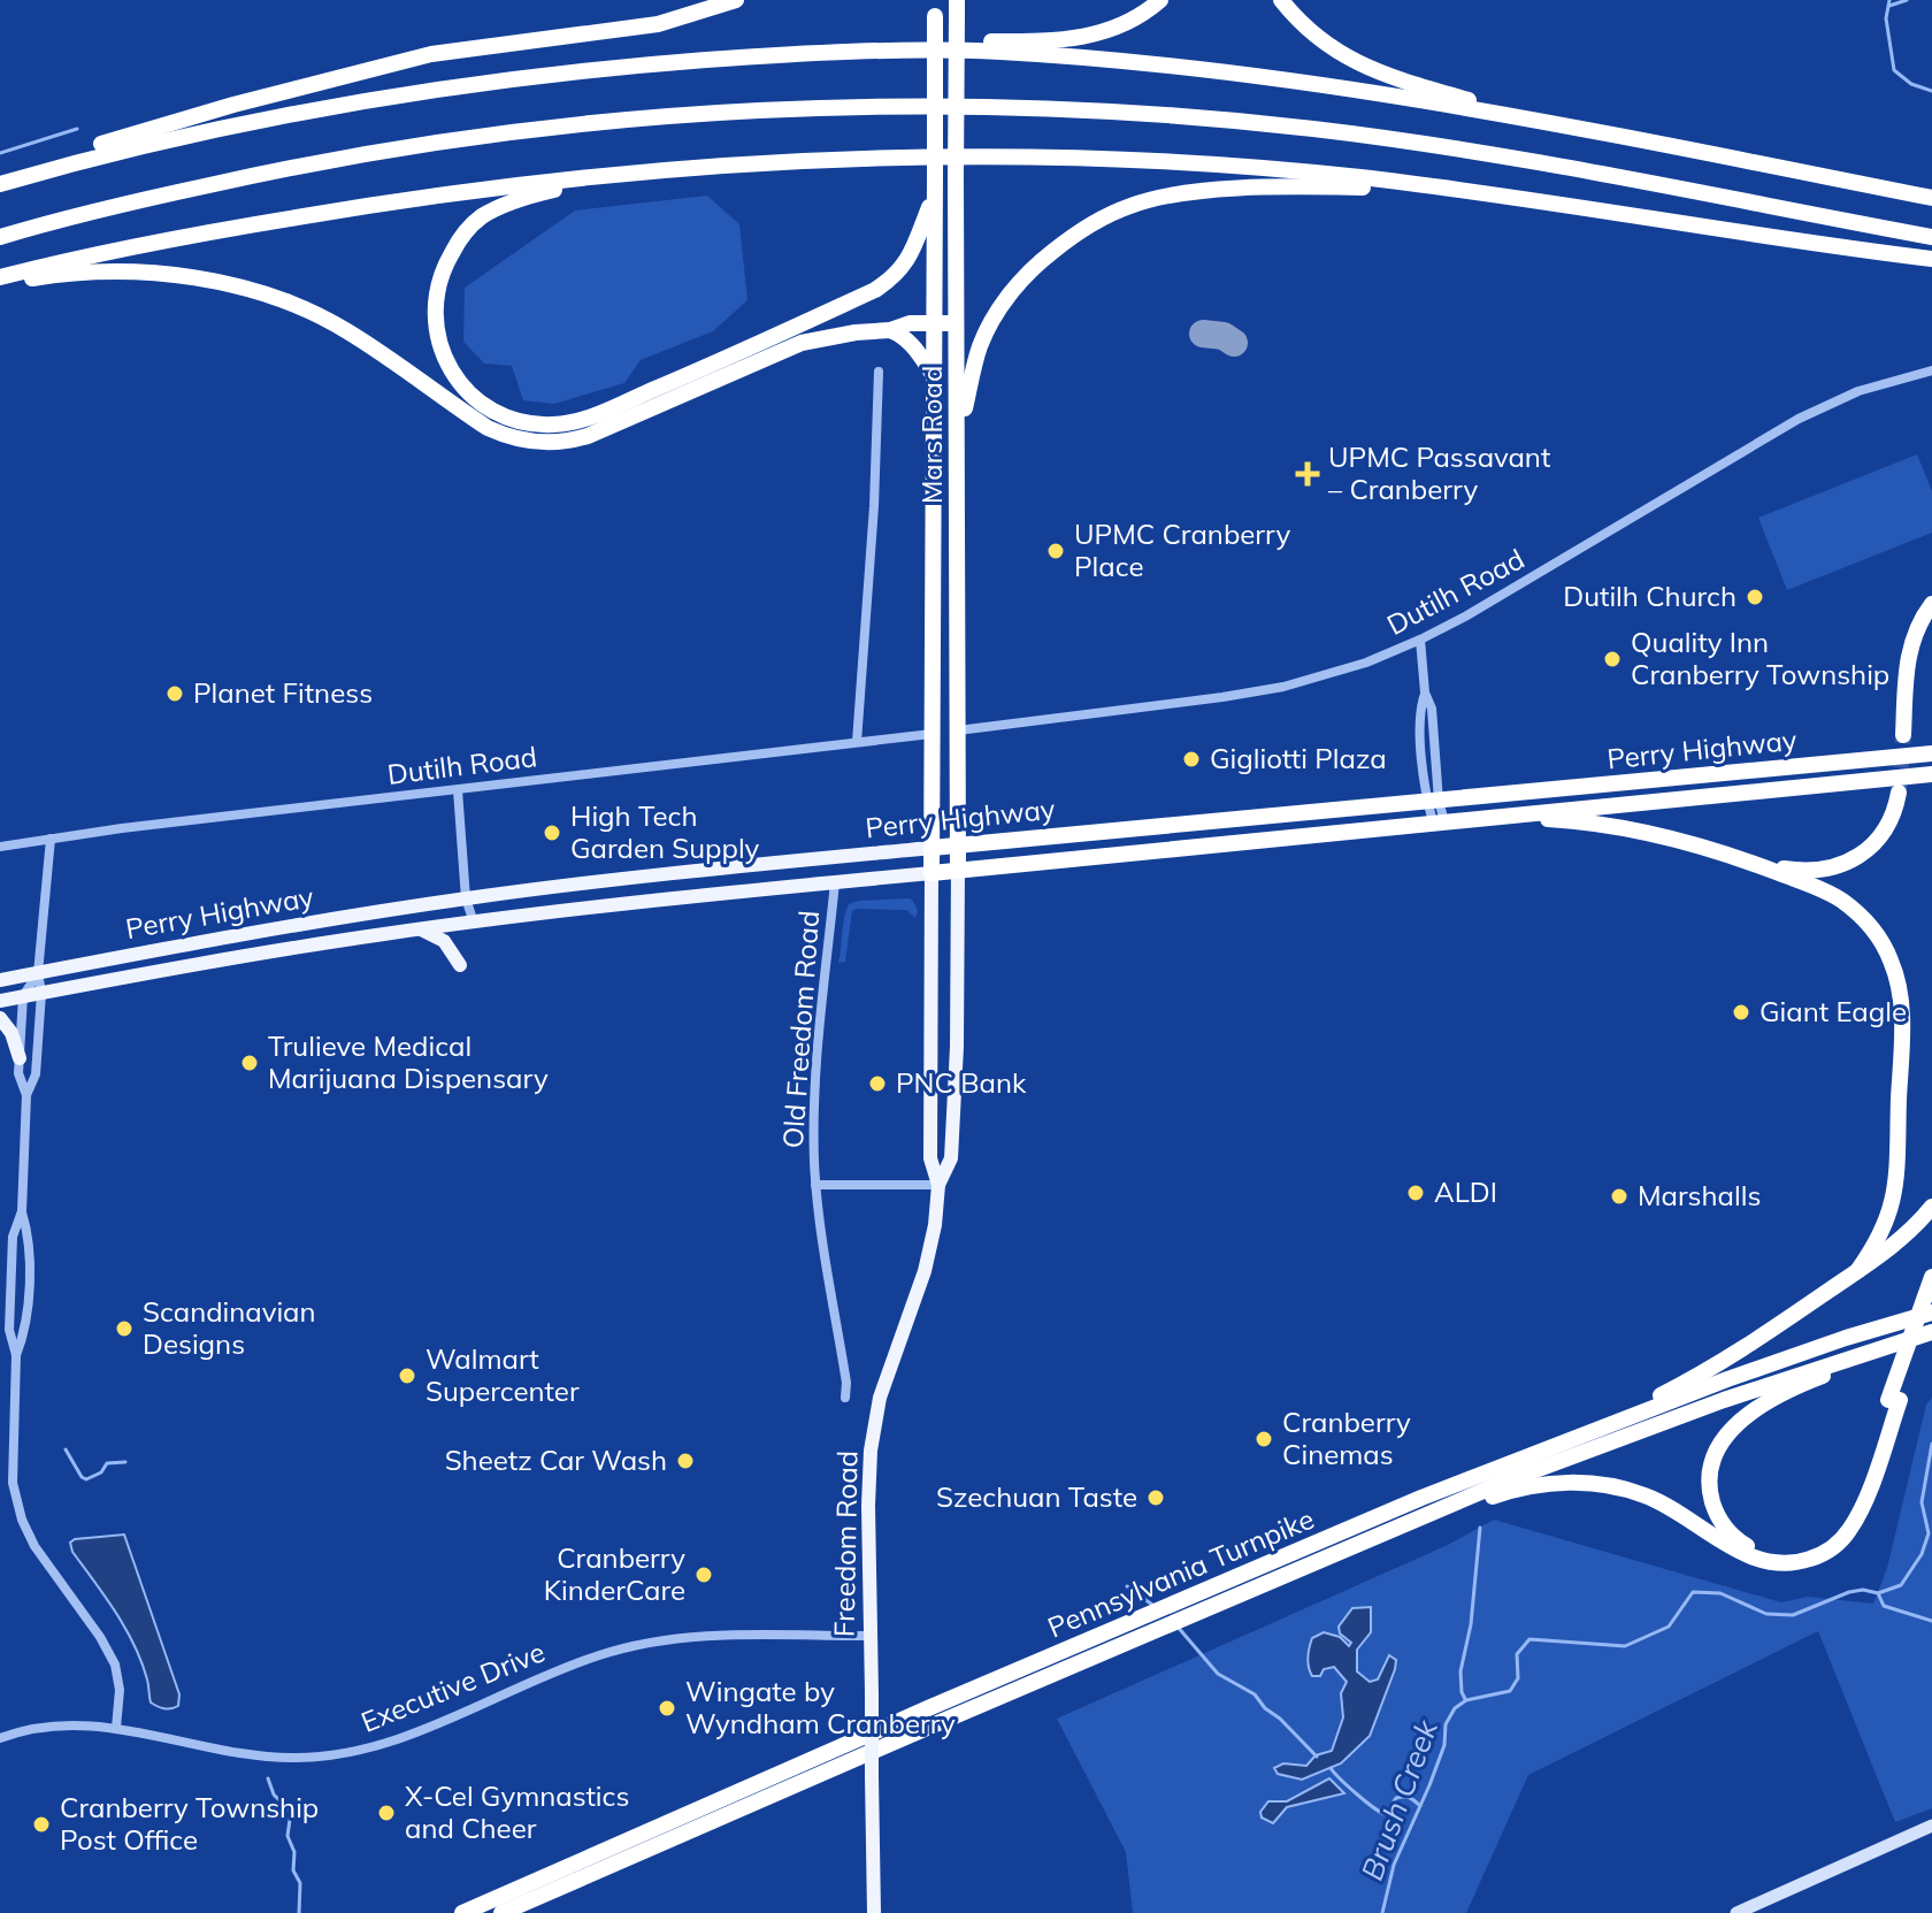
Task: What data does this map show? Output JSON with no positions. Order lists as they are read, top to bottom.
{
  "streets": {
    "highway": [
      "Mars Road",
      "Perry Highway",
      "Freedom Road",
      "Pennsylvania Turnpike"
    ],
    "street": ["Dutilh Road", "Old Freedom Road", "Executive Drive"]
  },
  "crossings": [
    ["Mars Road", "Dutilh Road"],
    ["Mars Road", "Perry Highway"],
    ["Mars Road", "Freedom Road"],
    ["Perry Highway", "Old Freedom Road"],
    ["Perry Highway", "Freedom Road"],
    ["Freedom Road", "Executive Drive"]
  ],
  "water": ["Brush Creek"],
  "places": {
    "health": ["UPMC Passavant – Cranberry"],
    "other": [
      "UPMC Cranberry Place",
      "Dutilh Church",
      "Quality Inn Cranberry Township",
      "Planet Fitness",
      "Gigliotti Plaza",
      "High Tech Garden Supply",
      "Giant Eagle",
      "Trulieve Medical Marijuana Dispensary",
      "PNC Bank",
      "ALDI",
      "Marshalls",
      "Scandinavian Designs",
      "Walmart Supercenter",
      "Cranberry Cinemas",
      "Sheetz Car Wash",
      "Szechuan Taste",
      "Cranberry KinderCare",
      "Wingate by Wyndham Cranberry",
      "X-Cel Gymnastics and Cheer",
      "Cranberry Township Post Office"
    ]
  }
}
